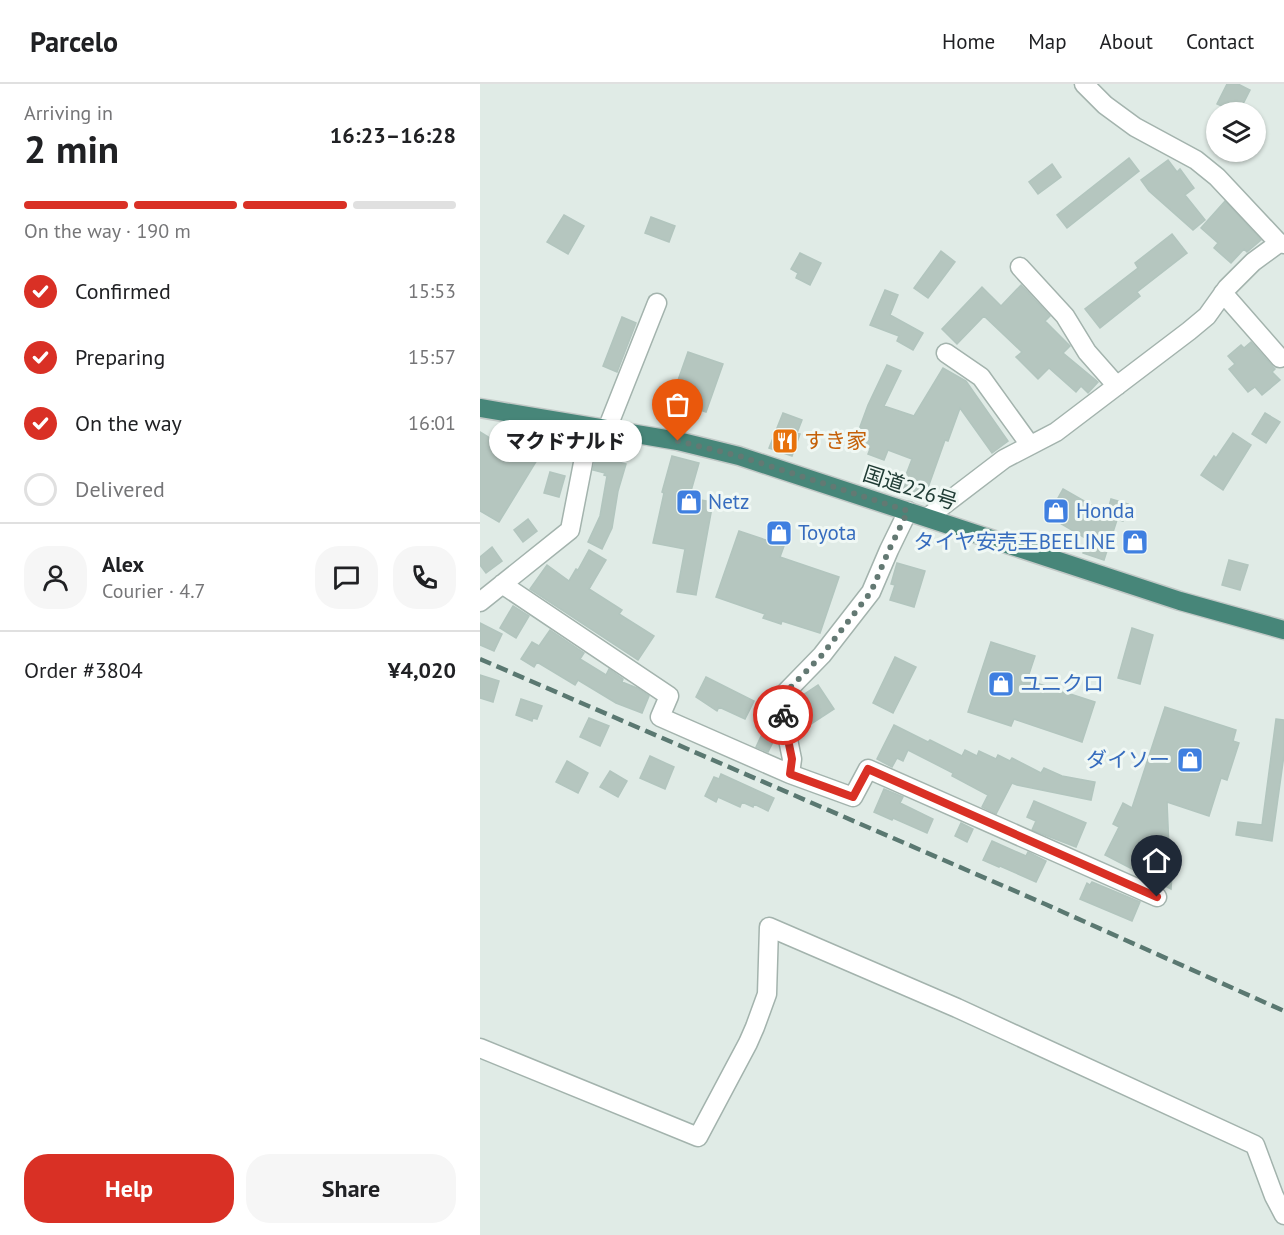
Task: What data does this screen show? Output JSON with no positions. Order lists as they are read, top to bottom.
{
  "streets": {
    "highway": ["国道226号"]
  },
  "places": {
    "other": ["マクドナルド"],
    "restaurant": ["すき家"],
    "shop": [
      "Netz",
      "Honda",
      "Toyota",
      "タイヤ安売王BEELINE",
      "ユニクロ",
      "ダイソー"
    ]
  },
  "page": {
    "header": "Parcelo",
    "nav": [
      "Home",
      "Map",
      "About",
      "Contact"
    ],
    "heading": ["2 min", "Arriving in", "16:23–16:28"],
    "panel": [
      "Alex",
      "Courier · 4.7",
      "Order #3804",
      "¥4,020"
    ],
    "bar": "On the way · 190 m",
    "list": [
      ["Confirmed", "15:53"],
      ["Preparing", "15:57"],
      ["On the way", "16:01"],
      "Delivered"
    ],
    "bubble": "マクドナルド",
    "buttons": ["Help", "Share"]
  }
}
